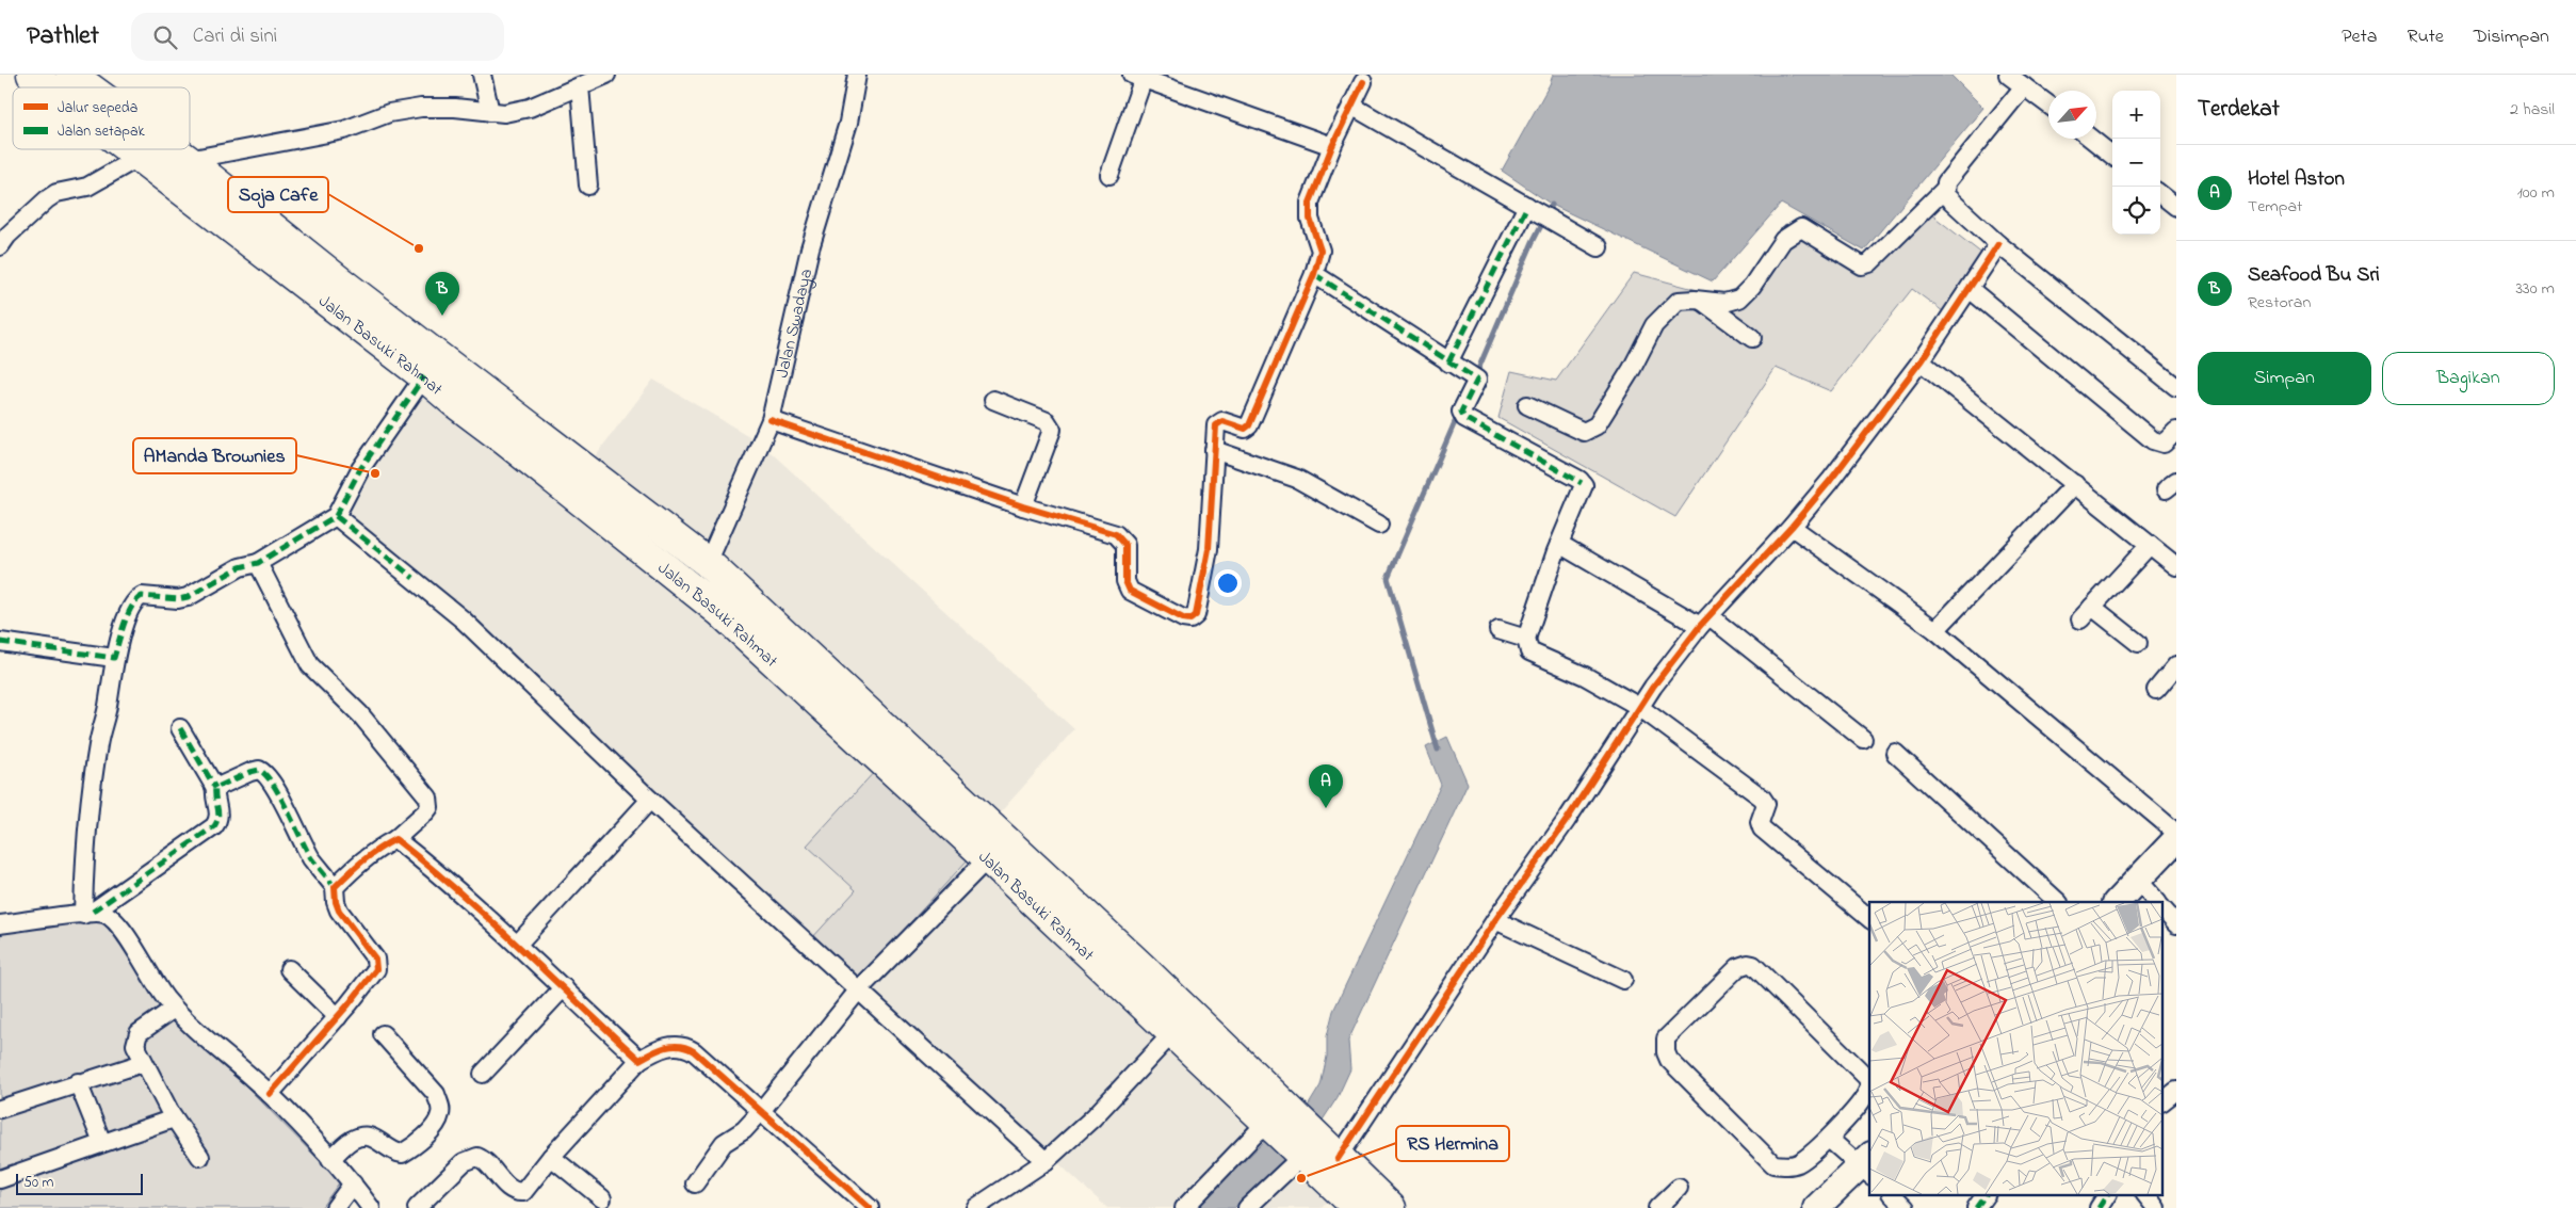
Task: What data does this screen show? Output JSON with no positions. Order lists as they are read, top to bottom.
{
  "streets": {
    "highway": ["Jalan Basuki Rahmat"],
    "street": ["Jalan Swadaya"]
  },
  "crossings": [
    ["Jalan Swadaya", "Jalan Basuki Rahmat"]
  ],
  "places": ["Soja Cafe", "AManda Brownies", "RS Hermina"],
  "legend": ["Jalur sepeda", "Jalan setapak"],
  "scale_bar": "50 m",
  "north": "top right",
  "page": {
    "header": "Pathlet",
    "search": "Cari di sini",
    "nav": ["Peta", "Rute", "Disimpan"],
    "heading": ["Terdekat", "2 hasil"],
    "map_buttons": ["+", "−"],
    "list": [
      {
        "mark": "A",
        "name": "Hotel Aston",
        "note": "Tempat",
        "value": "100 m"
      },
      {
        "mark": "B",
        "name": "Seafood Bu Sri",
        "note": "Restoran",
        "value": "330 m"
      }
    ],
    "pins": ["B", "A"],
    "buttons": ["Simpan", "Bagikan"],
    "scale": "50 m"
  }
}
